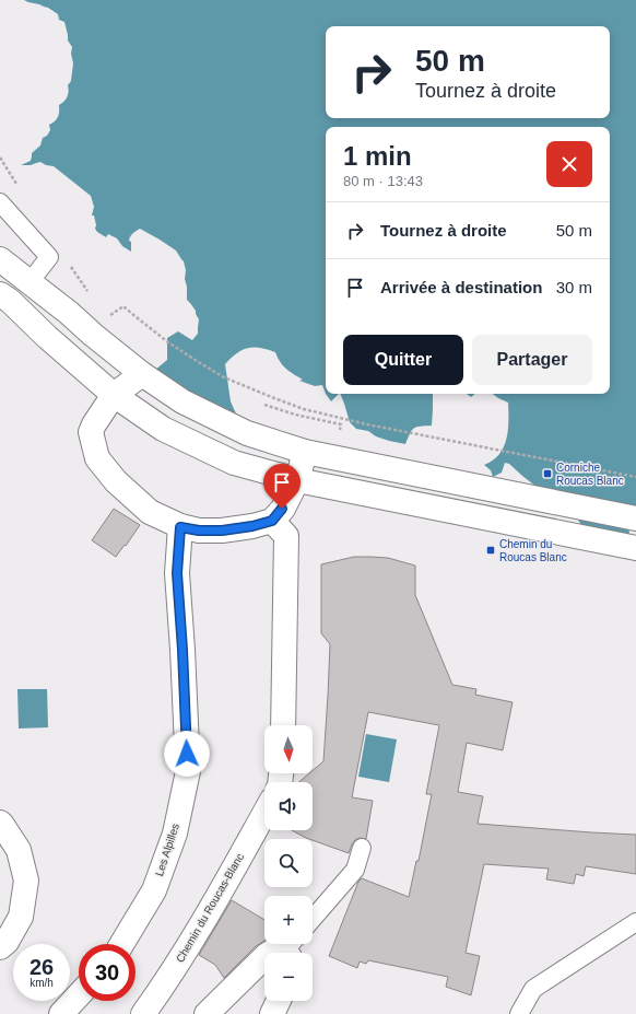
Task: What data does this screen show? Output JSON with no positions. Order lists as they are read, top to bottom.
{
  "streets": {
    "street": ["Les Alpilles", "Chemin du Roucas-Blanc"]
  },
  "places": {
    "transit": ["Corniche Roucas Blanc", "Chemin du Roucas Blanc"]
  },
  "north": "bottom",
  "page": {
    "turn": ["50 m", "Tournez à droite"],
    "heading": ["1 min", "80 m · 13:43"],
    "list": [
      {
        "name": "Tournez à droite",
        "value": "50 m"
      },
      {
        "name": "Arrivée à destination",
        "value": "30 m"
      }
    ],
    "buttons": ["Quitter", "Partager"],
    "map_buttons": ["+", "−"],
    "speed": "26 km/h",
    "limit": "30"
  }
}
